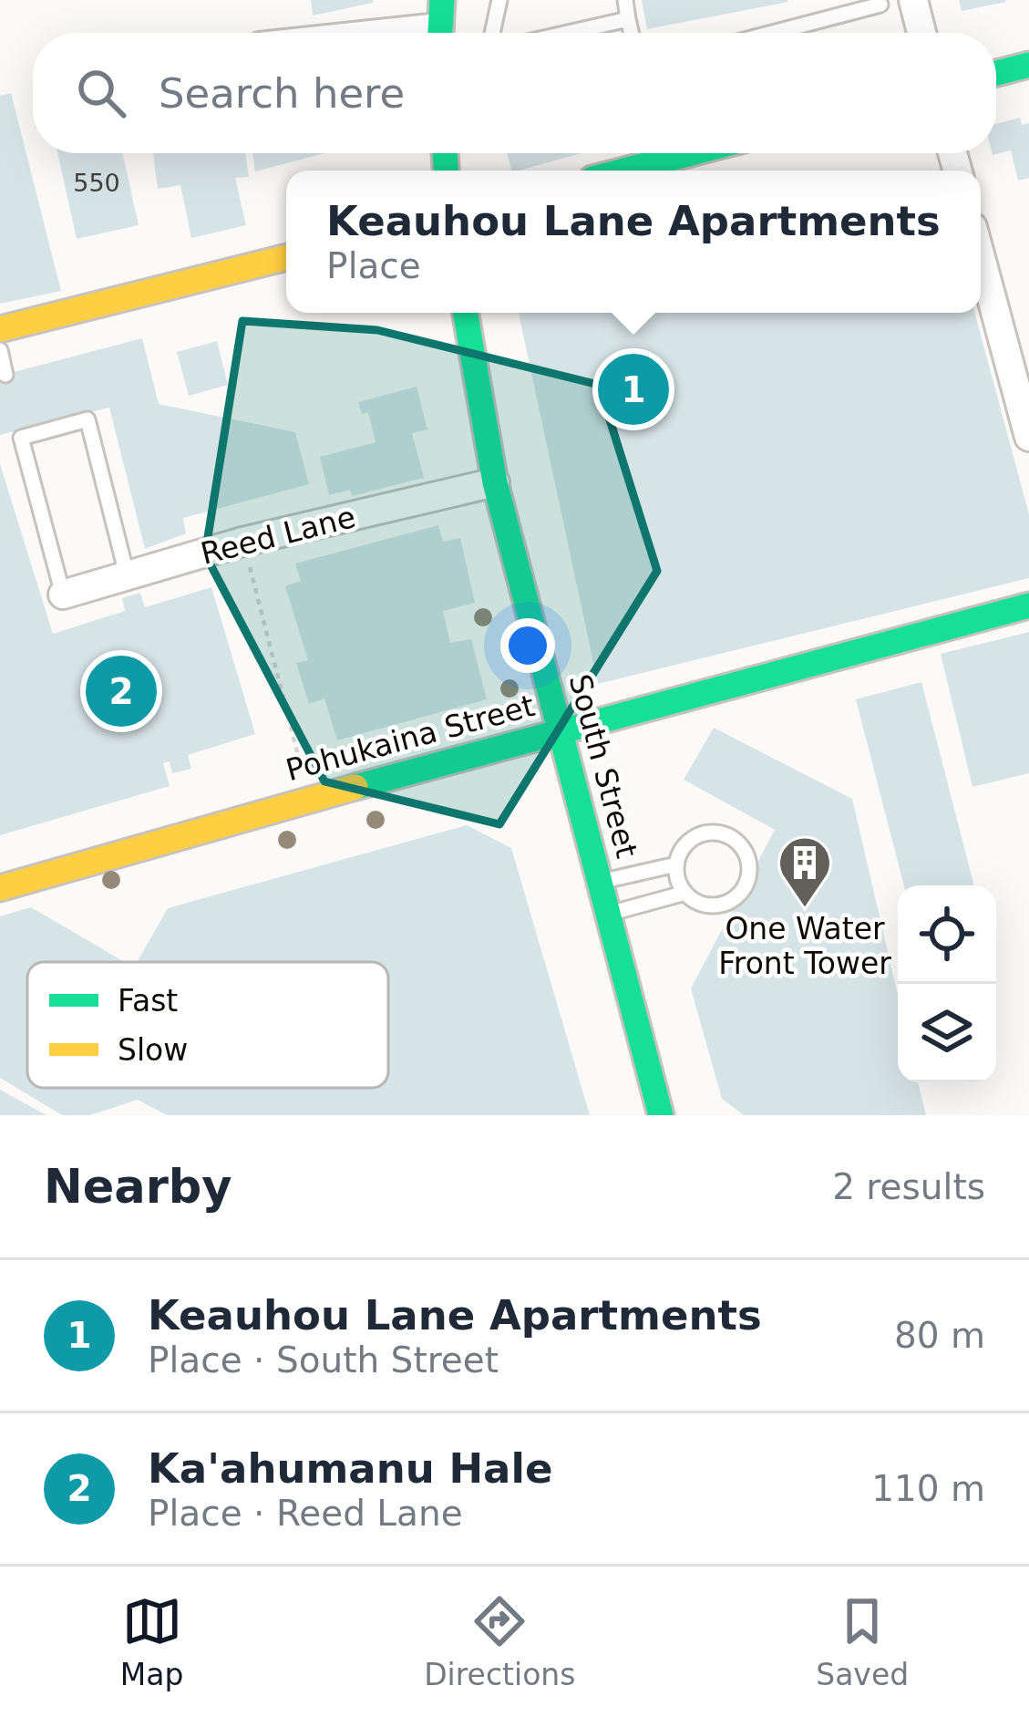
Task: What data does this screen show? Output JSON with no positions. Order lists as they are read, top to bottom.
{
  "streets": {
    "street": ["Reed Lane", "Pohukaina Street", "South Street"]
  },
  "crossings": [
    ["Reed Lane", "South Street"],
    ["Pohukaina Street", "South Street"]
  ],
  "places": {
    "building": ["One Water Front Tower"]
  },
  "house_numbers": ["550"],
  "legend": ["Fast", "Slow"],
  "page": {
    "search": "Search here",
    "popup": ["Keauhou Lane Apartments", "Place"],
    "pins": ["1", "2"],
    "heading": ["Nearby", "2 results"],
    "list": [
      {
        "mark": "1",
        "name": "Keauhou Lane Apartments",
        "note": "Place · South Street",
        "value": "80 m"
      },
      {
        "mark": "2",
        "name": "Ka'ahumanu Hale",
        "note": "Place · Reed Lane",
        "value": "110 m"
      }
    ],
    "nav": ["Map", "Directions", "Saved"]
  }
}
